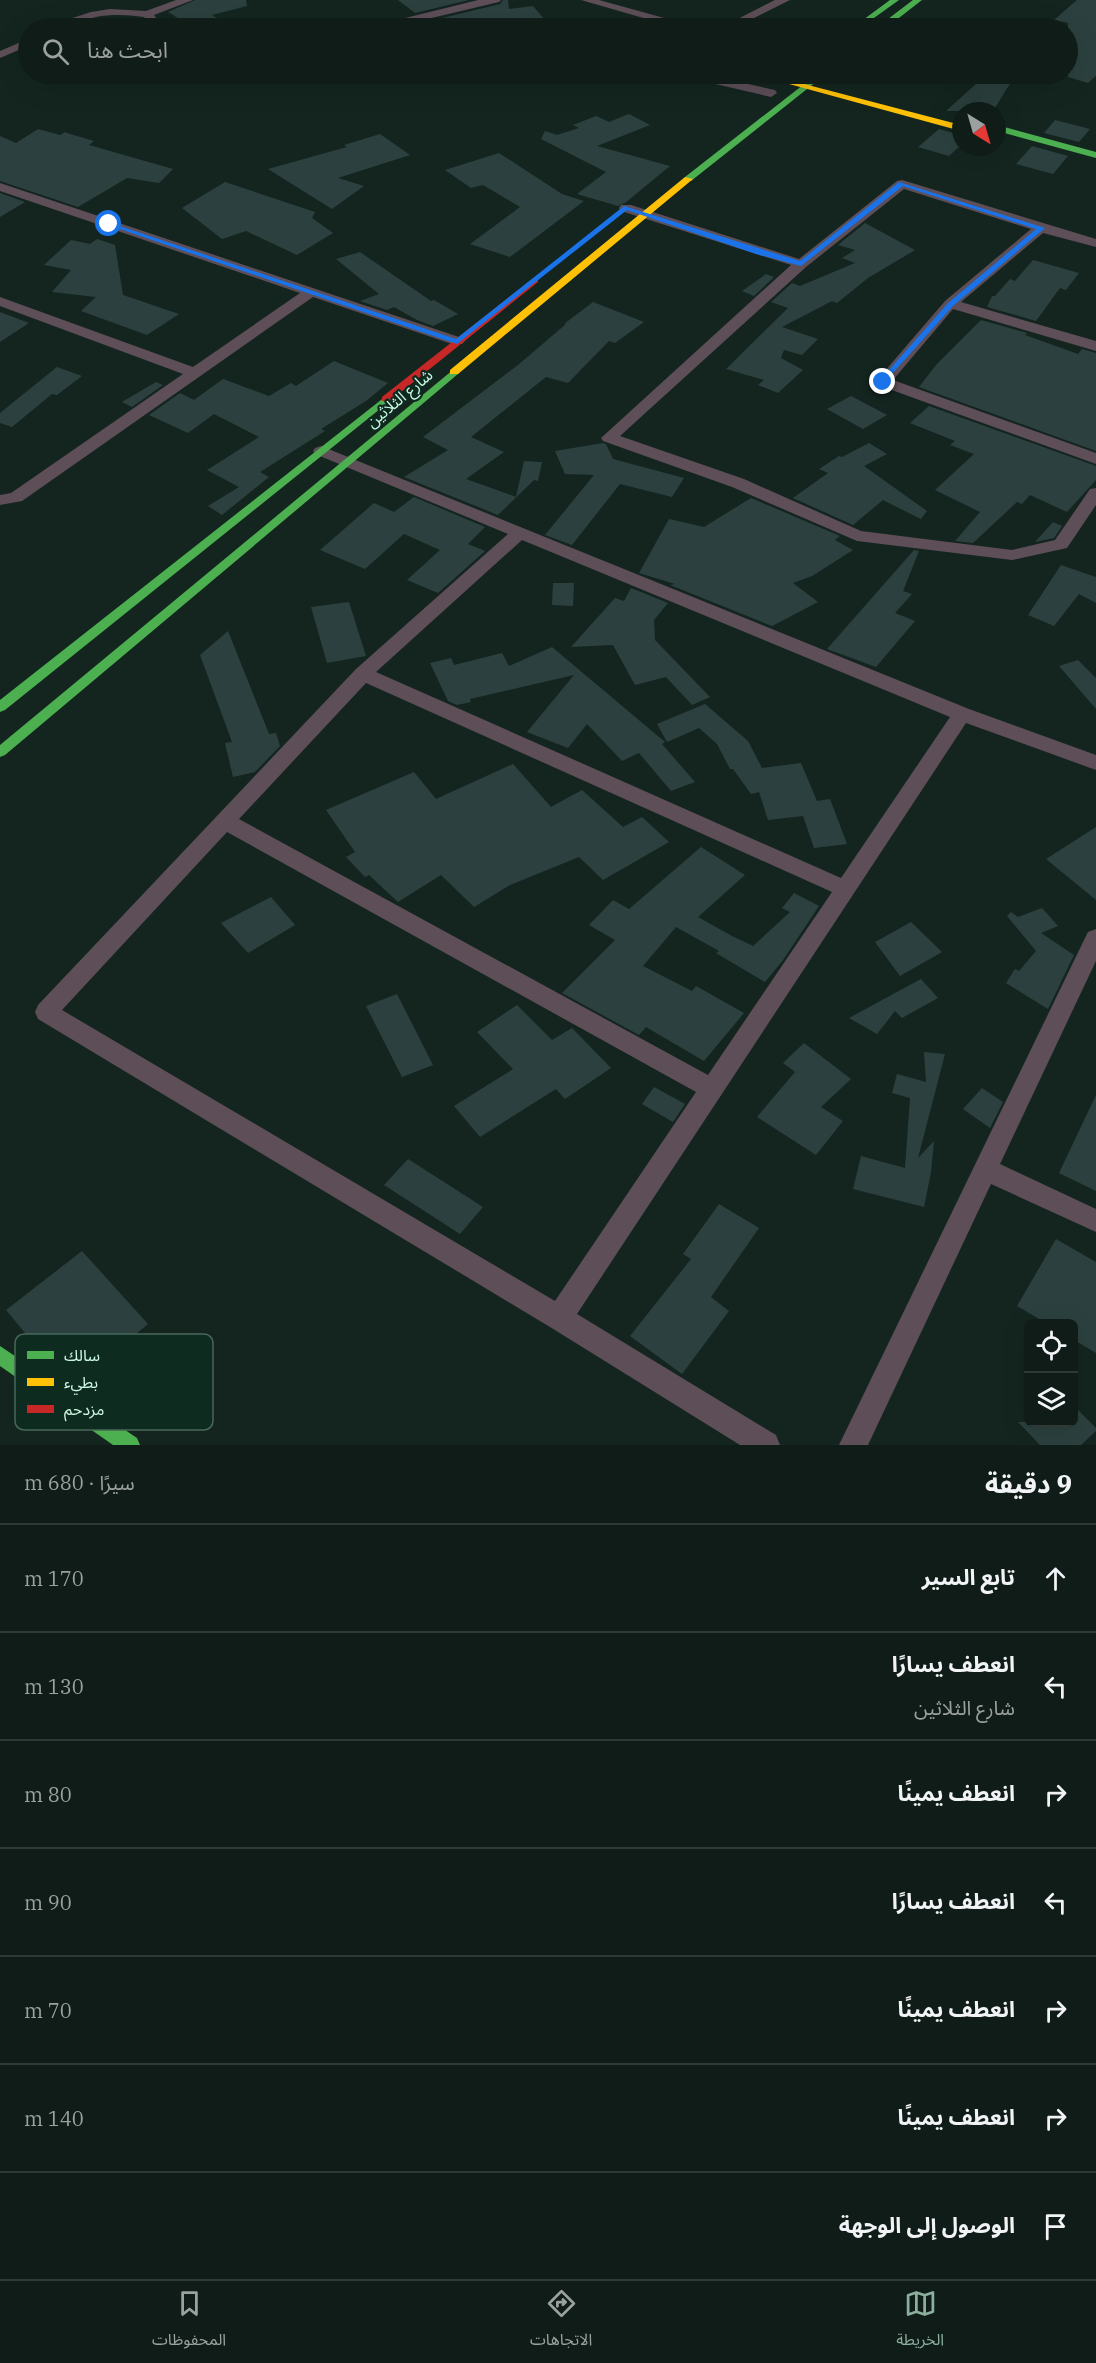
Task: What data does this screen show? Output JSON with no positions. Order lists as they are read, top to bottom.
{
  "streets": {
    "main road": ["شارع الثلاثين"]
  },
  "legend": ["سالك", "بطيء", "مزدحم"],
  "north": "bottom right",
  "page": {
    "search": "ابحث هنا",
    "heading": ["9 دقيقة", "سيرًا · 680 m"],
    "list": [
      ["تابع السير", "170 m"],
      ["انعطف يسارًا", "شارع الثلاثين", "130 m"],
      ["انعطف يمينًا", "80 m"],
      ["انعطف يسارًا", "90 m"],
      ["انعطف يمينًا", "70 m"],
      ["انعطف يمينًا", "140 m"],
      "الوصول إلى الوجهة"
    ],
    "nav": ["الخريطة", "الاتجاهات", "المحفوظات"]
  }
}
